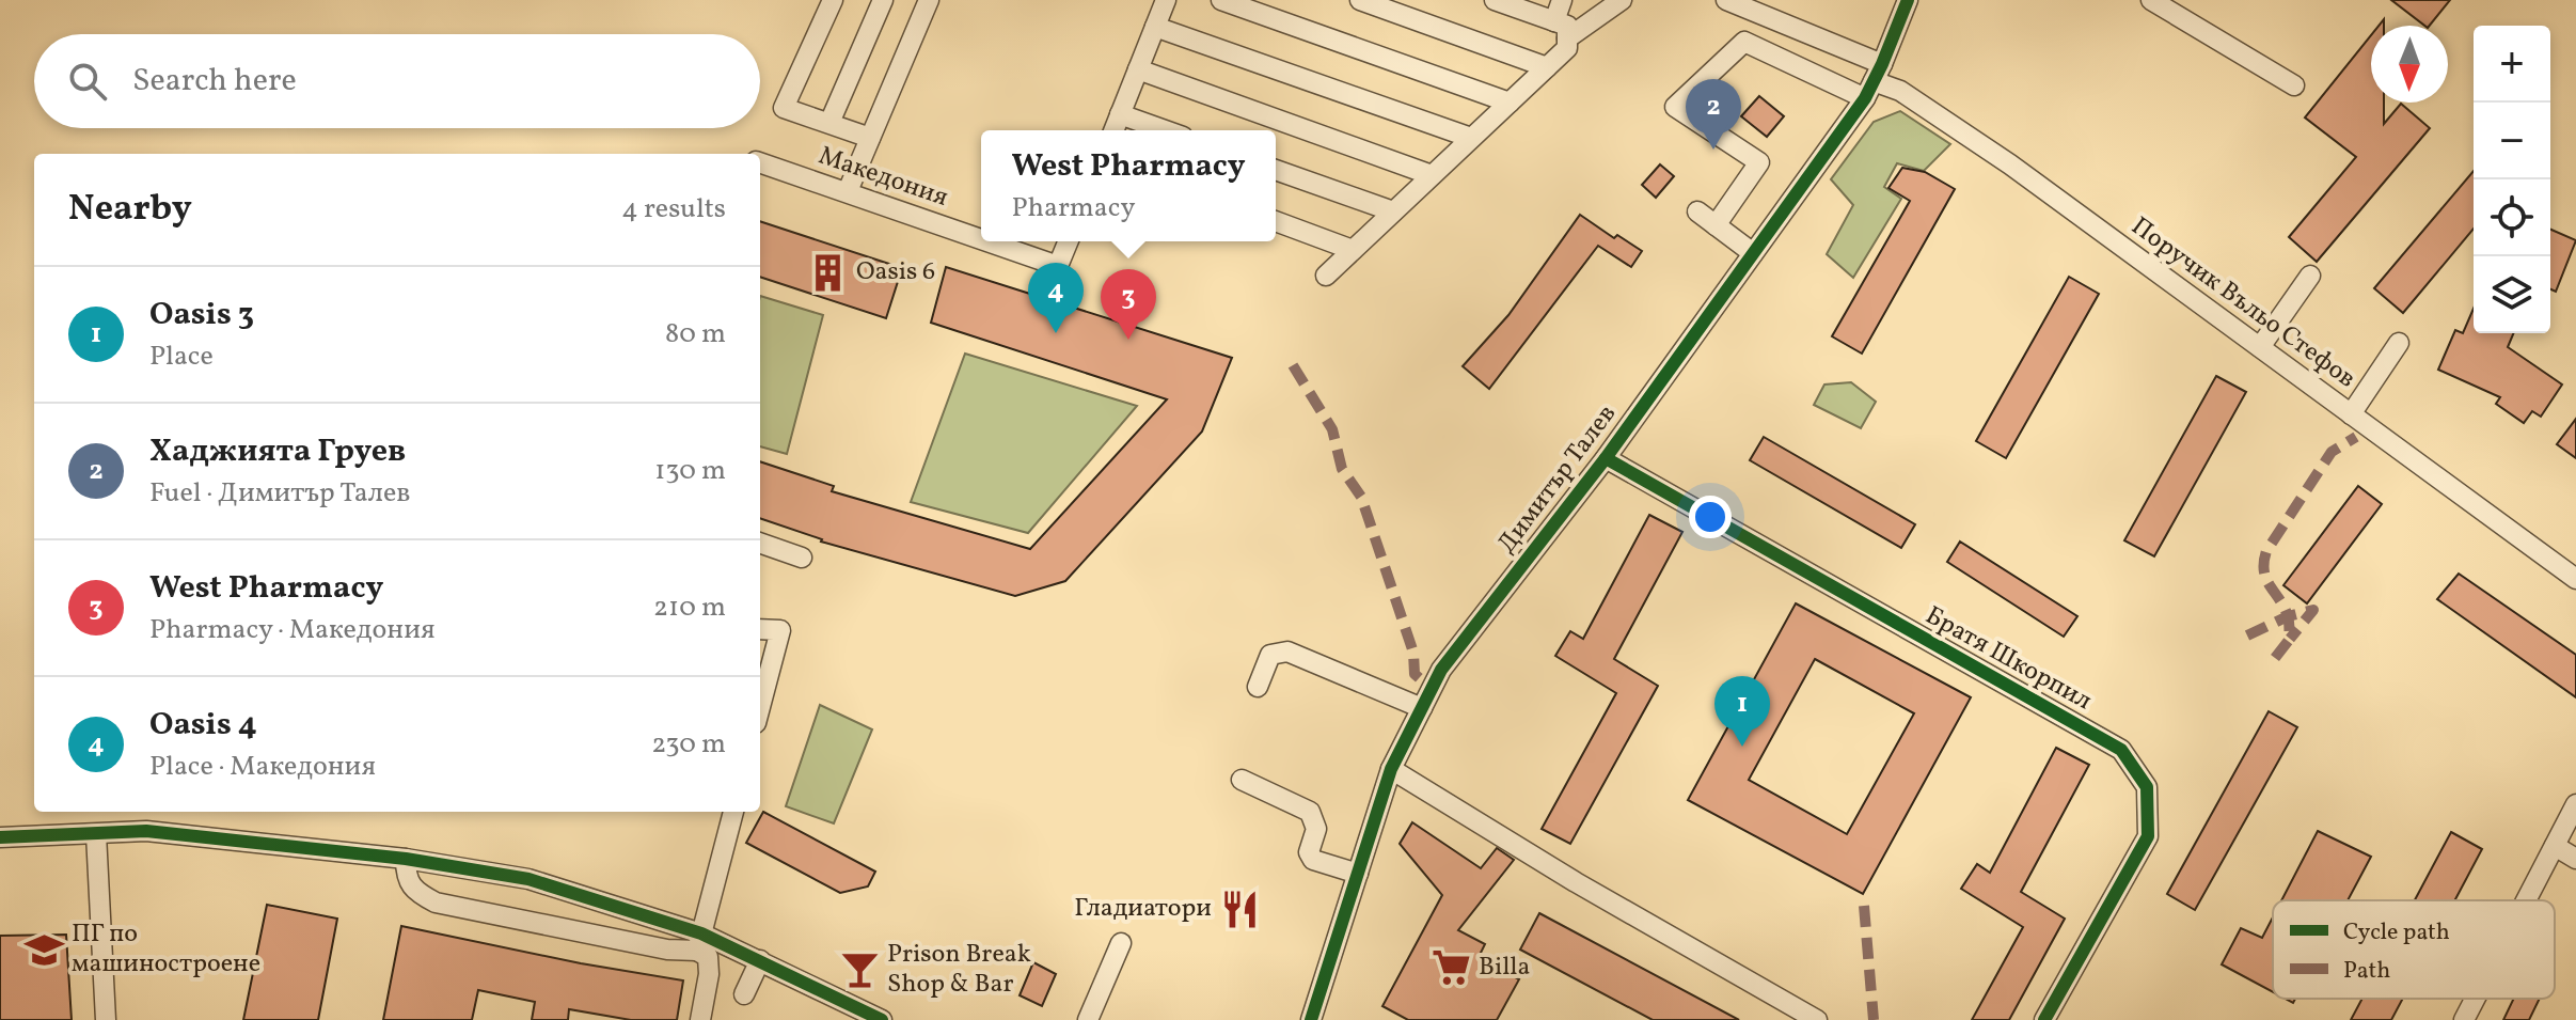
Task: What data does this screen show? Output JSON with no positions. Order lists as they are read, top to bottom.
{
  "streets": {
    "street": [
      "Македония",
      "Поручик Въльо Стефов",
      "Димитър Талев",
      "Братя Шкорпил"
    ]
  },
  "crossings": [
    ["Поручик Въльо Стефов", "Димитър Талев"],
    ["Димитър Талев", "Братя Шкорпил"]
  ],
  "places": {
    "building": ["Oasis 6"],
    "restaurant": ["Гладиатори"],
    "school or university": ["ПГ по машиностроене"],
    "supermarket": ["Billa"],
    "bar": ["Prison Break Shop & Bar"]
  },
  "legend": ["Cycle path", "Path"],
  "north": "bottom",
  "page": {
    "map_buttons": ["+", "−"],
    "search": "Search here",
    "pins": [
      "2",
      "4",
      "3",
      "1"
    ],
    "popup": ["West Pharmacy", "Pharmacy"],
    "heading": ["Nearby", "4 results"],
    "list": [
      {
        "mark": "1",
        "name": "Oasis 3",
        "note": "Place",
        "value": "80 m"
      },
      {
        "mark": "2",
        "name": "Хаджията Груев",
        "note": "Fuel · Димитър Талев",
        "value": "130 m"
      },
      {
        "mark": "3",
        "name": "West Pharmacy",
        "note": "Pharmacy · Македония",
        "value": "210 m"
      },
      {
        "mark": "4",
        "name": "Oasis 4",
        "note": "Place · Македония",
        "value": "230 m"
      }
    ]
  }
}
